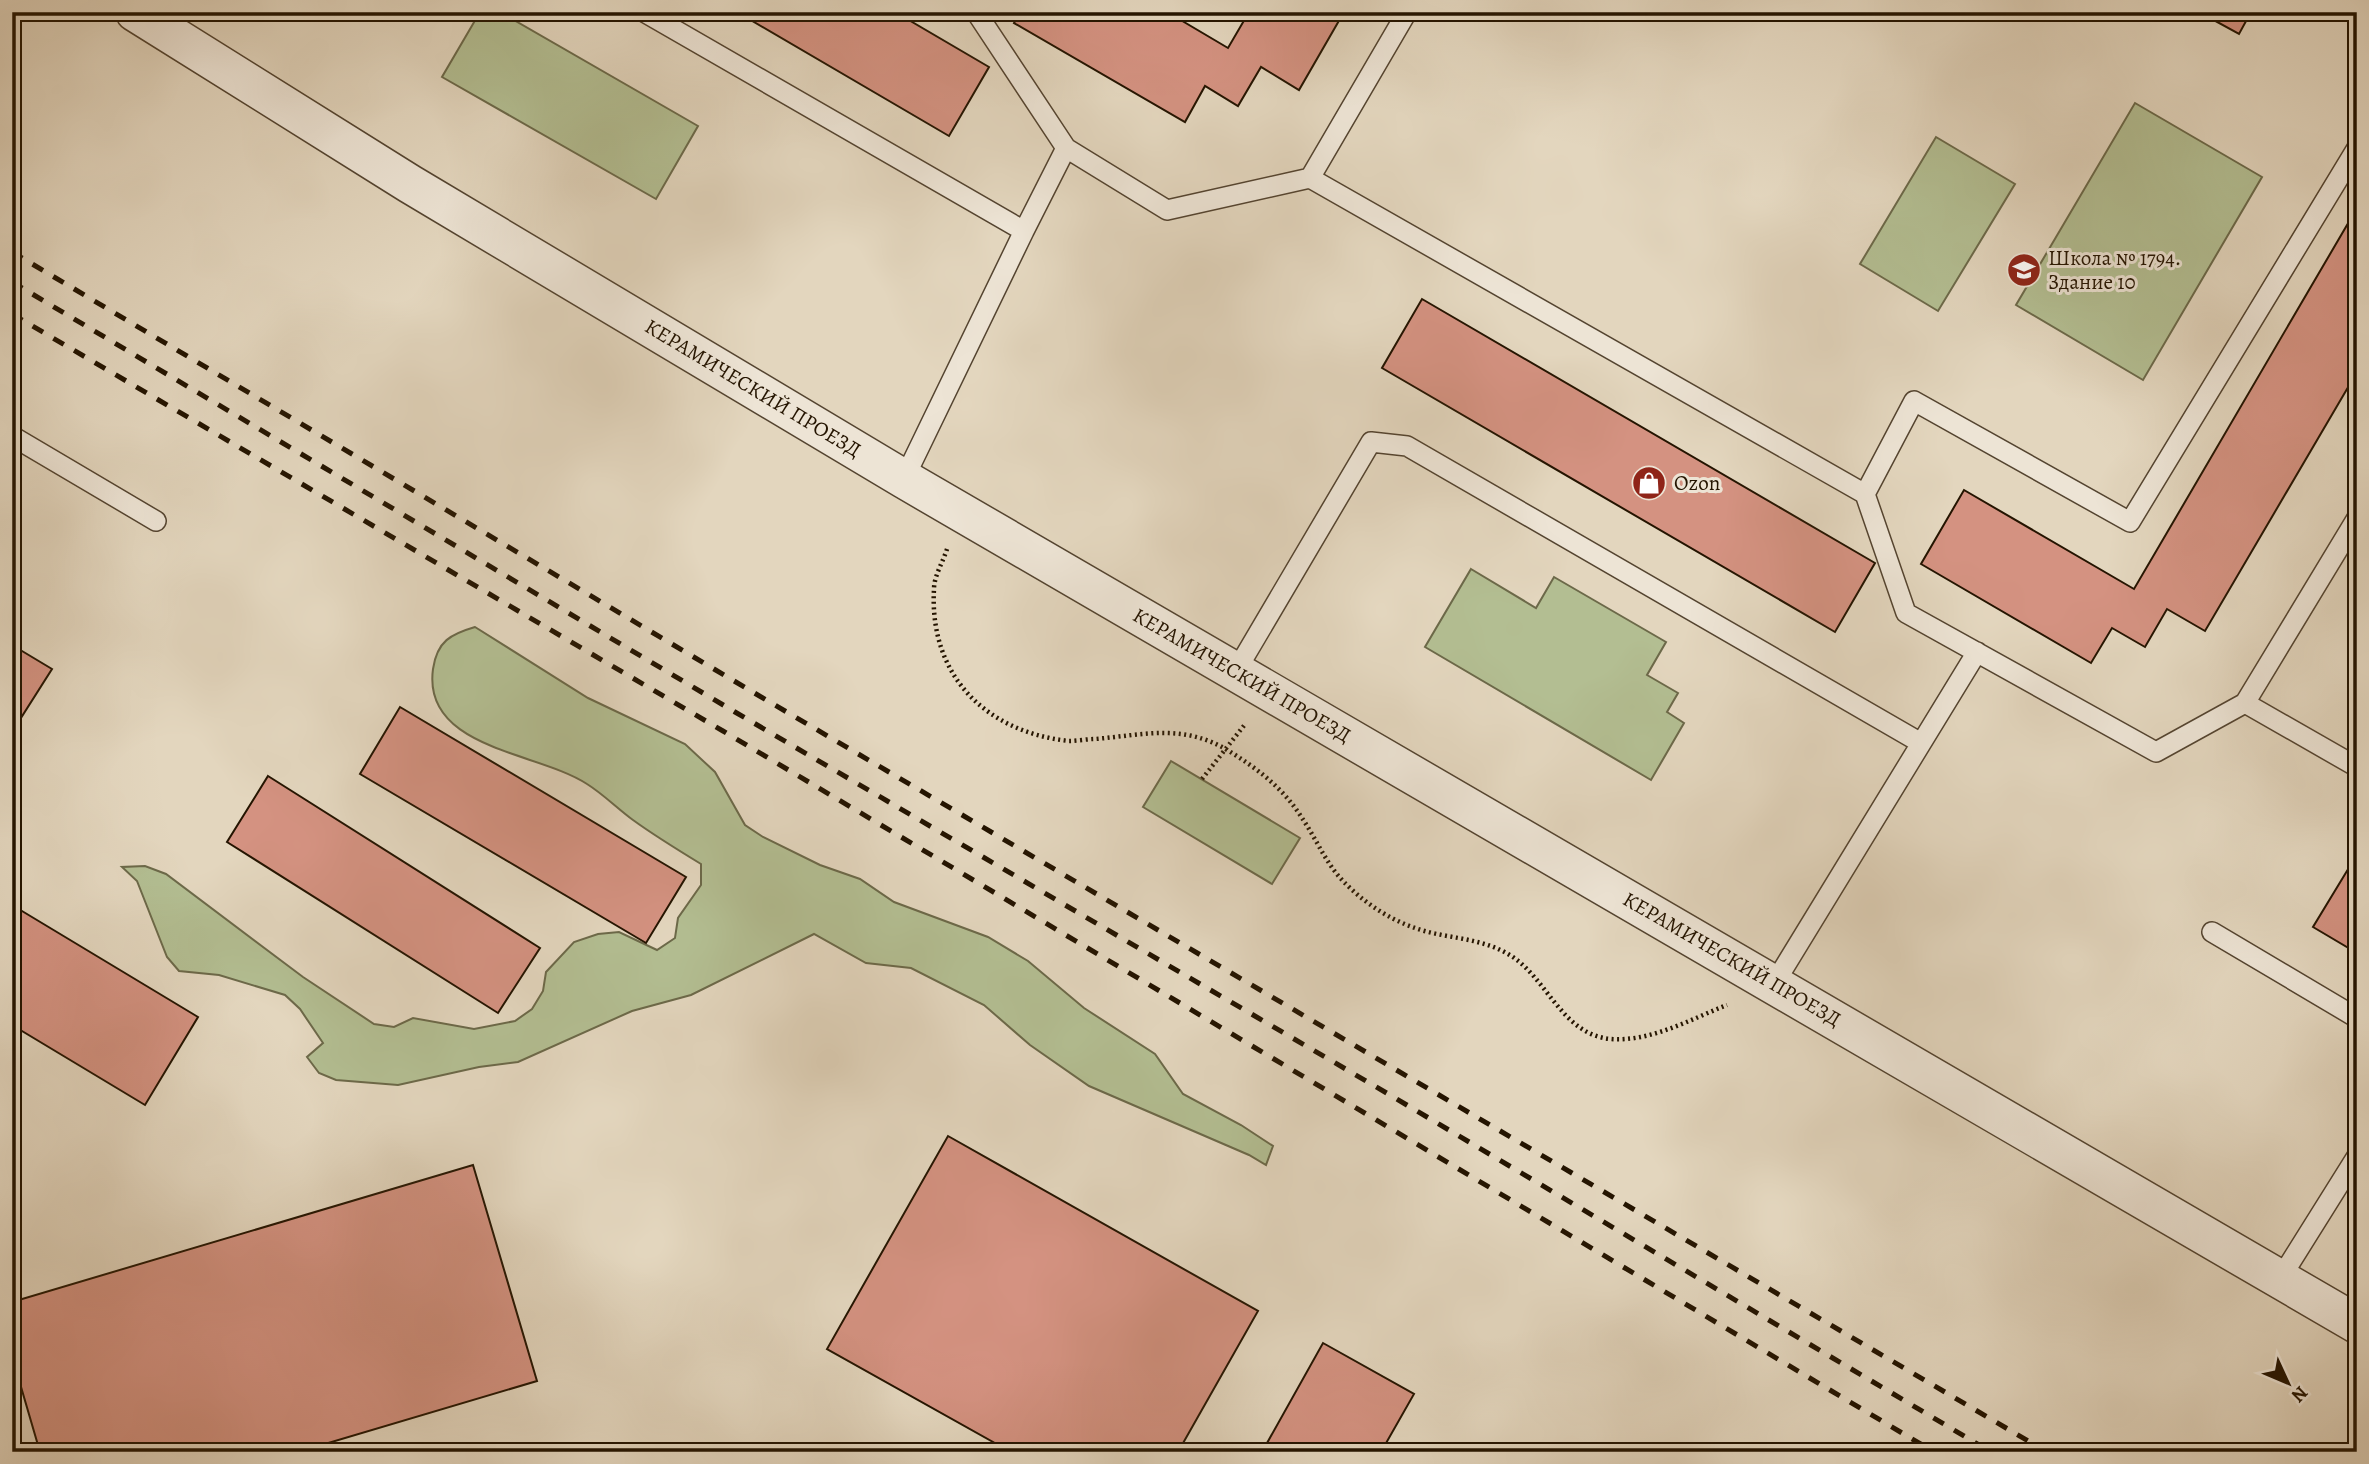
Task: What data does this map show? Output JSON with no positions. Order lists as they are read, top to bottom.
{
  "streets": {
    "street": ["КЕРАМИЧЕСКИЙ ПРОЕЗД"]
  },
  "places": {
    "school or university": ["Школа № 1794. Здание 10"],
    "shop": ["Ozon"]
  },
  "north": "bottom right"
}
